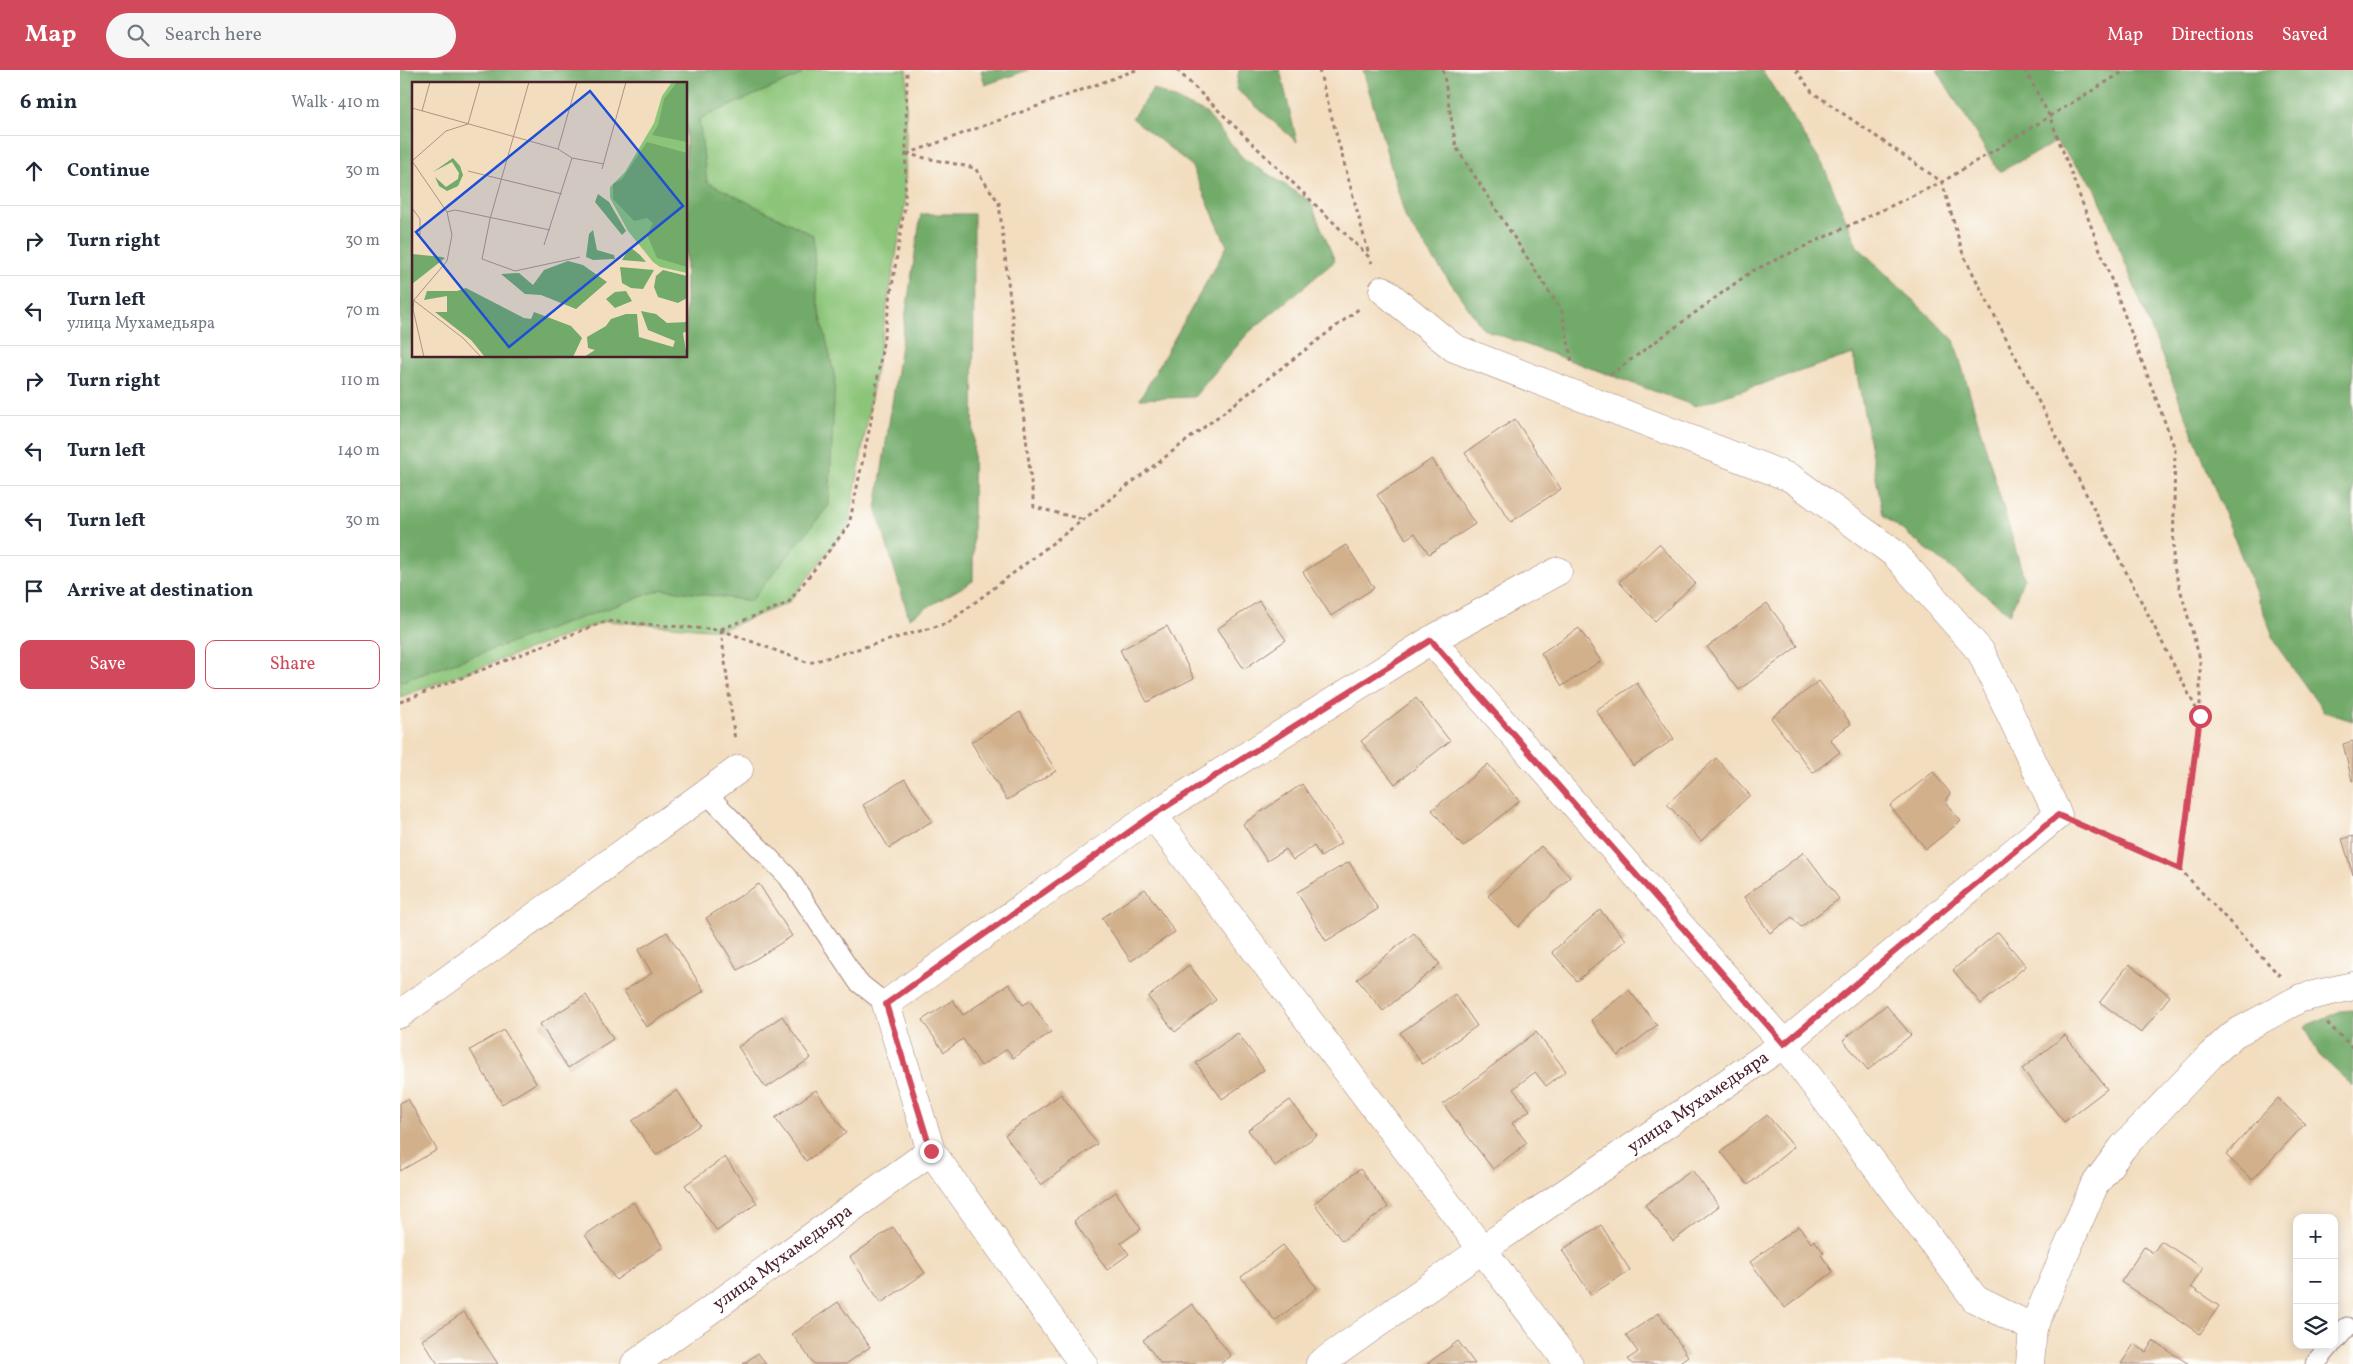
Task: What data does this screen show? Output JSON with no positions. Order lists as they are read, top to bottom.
{
  "streets": {
    "street": ["улица Мухамедьяра"]
  },
  "page": {
    "header": "Map",
    "search": "Search here",
    "nav": ["Map", "Directions", "Saved"],
    "heading": ["6 min", "Walk · 410 m"],
    "list": [
      ["Continue", "30 m"],
      ["Turn right", "30 m"],
      ["Turn left", "улица Мухамедьяра", "70 m"],
      ["Turn right", "110 m"],
      ["Turn left", "140 m"],
      ["Turn left", "30 m"],
      "Arrive at destination"
    ],
    "buttons": ["Save", "Share"],
    "map_buttons": ["+", "−"]
  }
}
